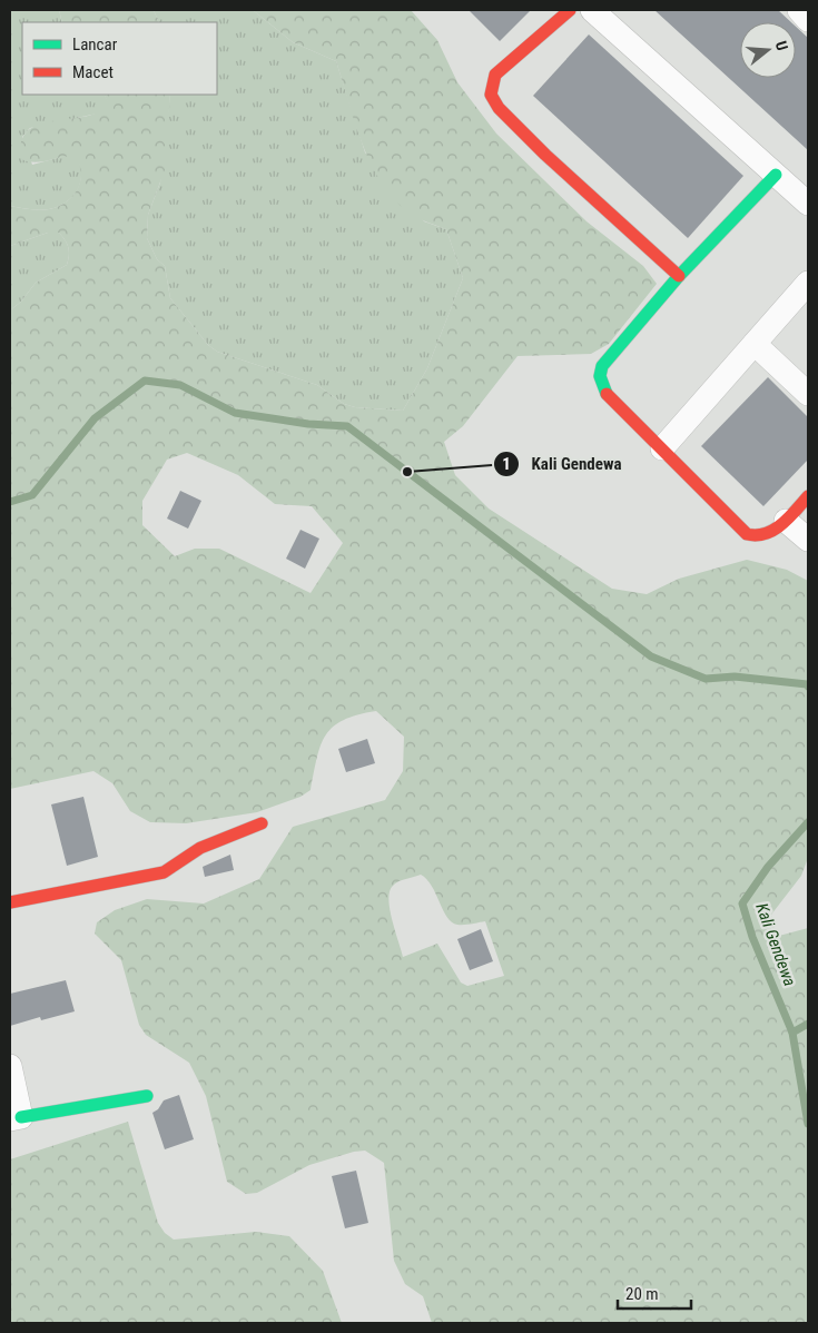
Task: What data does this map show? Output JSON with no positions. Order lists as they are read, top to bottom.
{
  "water": ["Kali Gendewa"],
  "places": ["Kali Gendewa"],
  "legend": ["Lancar", "Macet"],
  "scale_bar": "20 m",
  "north": "right"
}
